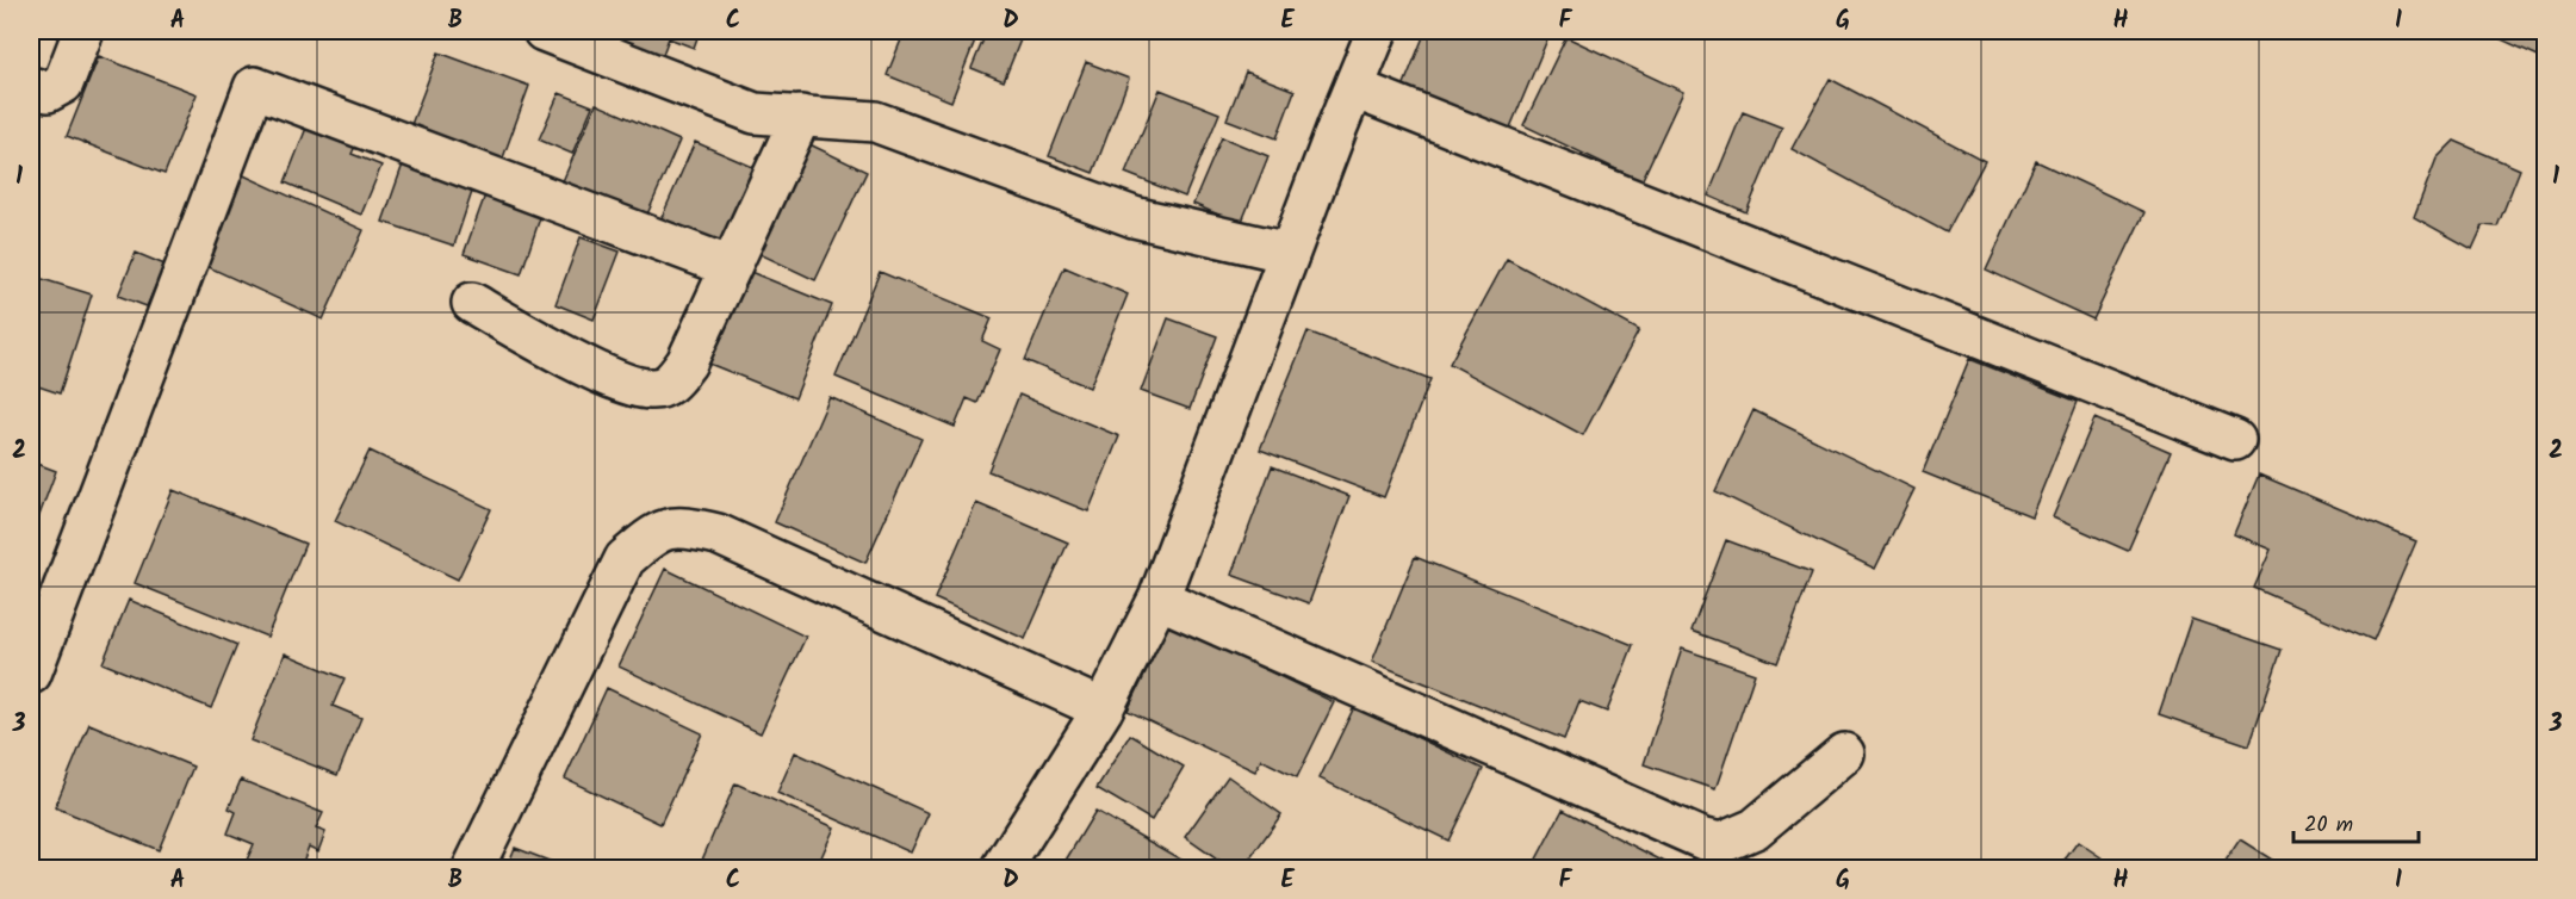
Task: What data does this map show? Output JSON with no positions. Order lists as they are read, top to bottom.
{
  "scale_bar": "20 m",
  "grid": {
    "columns": [
      "A",
      "B",
      "C",
      "D",
      "E",
      "F",
      "G",
      "H",
      "I"
    ],
    "rows": ["1", "2", "3"]
  }
}
